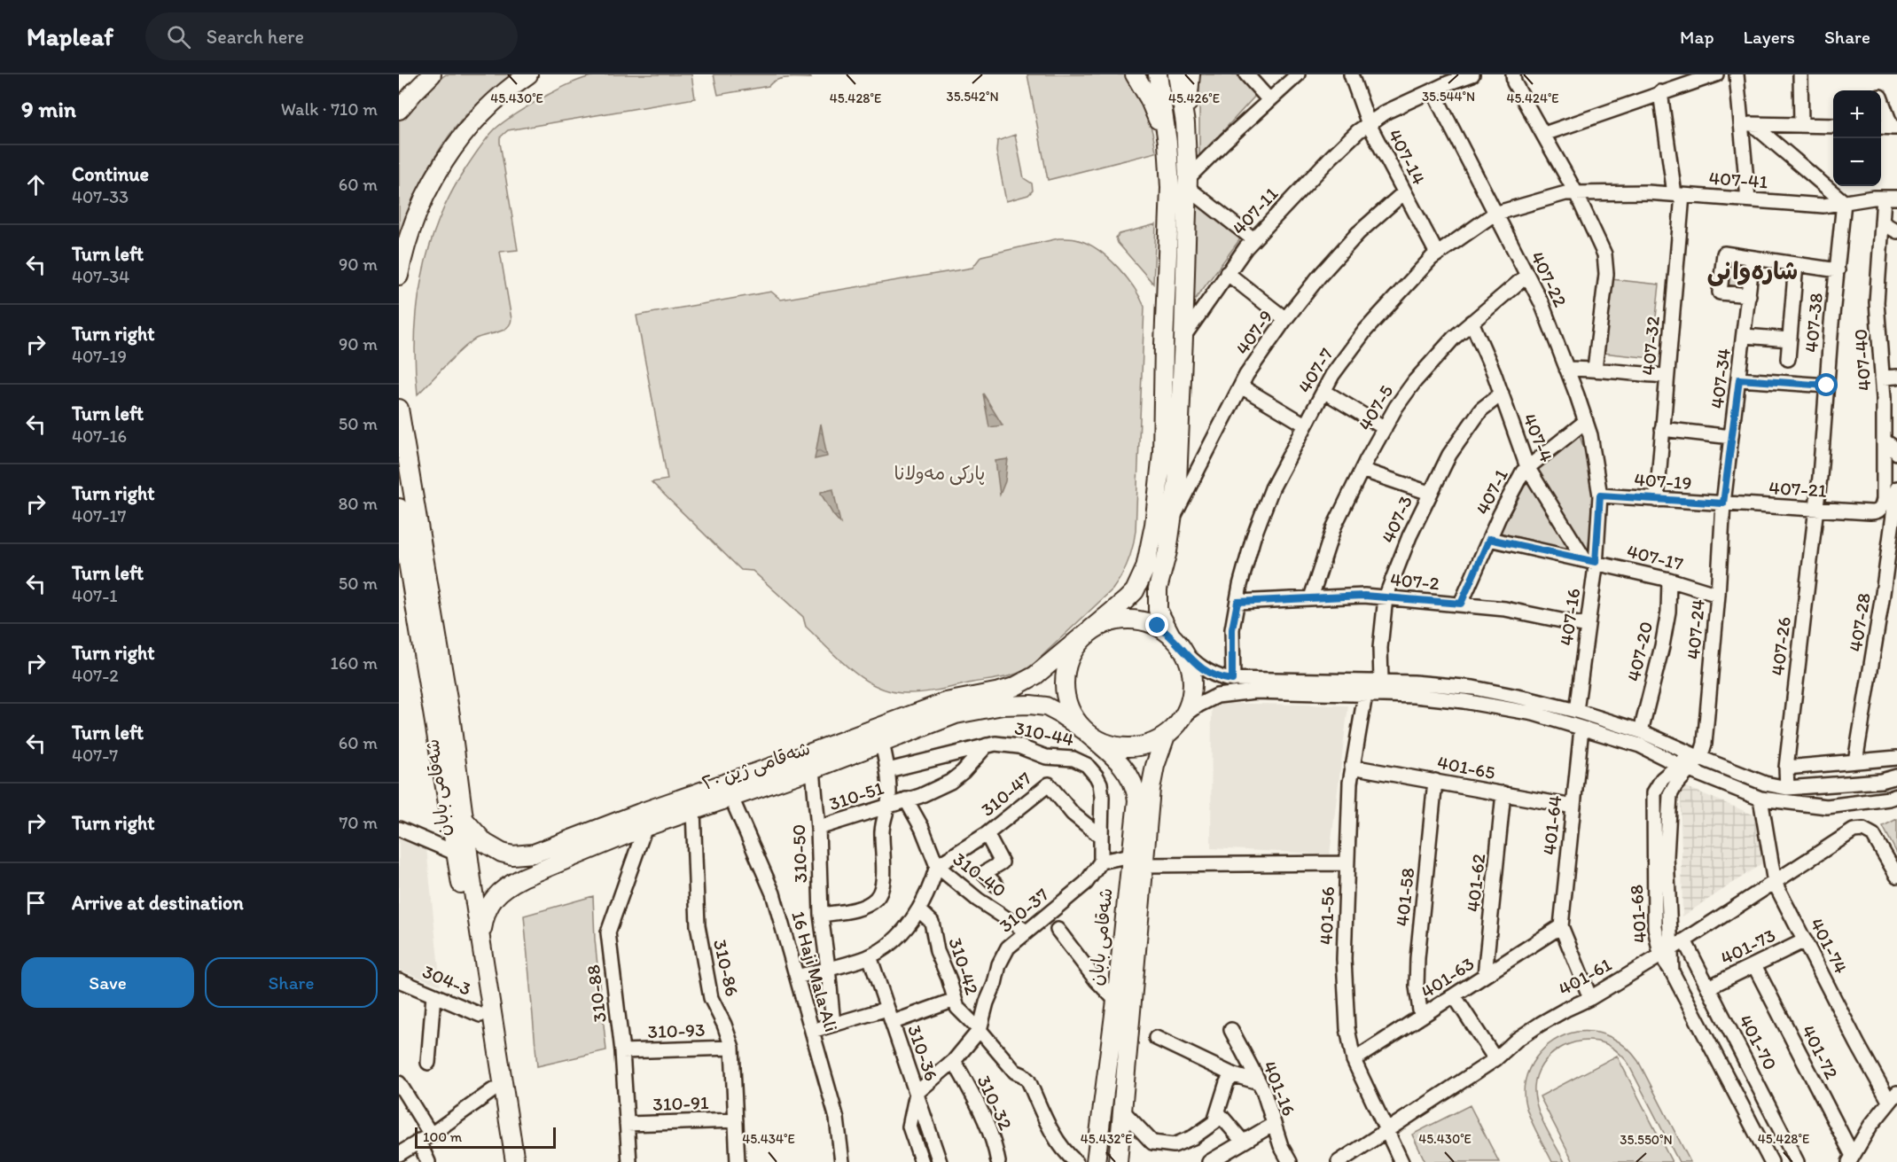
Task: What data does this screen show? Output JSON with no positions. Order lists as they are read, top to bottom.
{
  "streets": {
    "main road": ["شەقامی ژین ٢٠", "شەقامی بابان"],
    "street": [
      "407-14",
      "407-41",
      "407-11",
      "407-22",
      "407-38",
      "407-9",
      "407-32",
      "407-40",
      "407-7",
      "407-34",
      "407-5",
      "407-4",
      "407-19",
      "407-21",
      "407-1",
      "407-3",
      "407-17",
      "407-2",
      "407-16",
      "407-28",
      "407-24",
      "407-26",
      "407-20",
      "310-44",
      "401-65",
      "310-47",
      "310-51",
      "401-64",
      "310-50",
      "310-40",
      "401-62",
      "401-58",
      "310-37",
      "401-68",
      "401-56",
      "401-74",
      "401-73",
      "310-42",
      "310-86",
      "16 Haji Mala Ali",
      "401-61",
      "401-63",
      "304-3",
      "310-88",
      "310-93",
      "401-70",
      "401-72",
      "310-36",
      "401-16",
      "310-32",
      "310-91"
    ]
  },
  "crossings": [
    ["407-14", "407-11"],
    ["407-14", "407-9"],
    ["407-14", "407-7"],
    ["407-41", "407-38"],
    ["407-41", "407-32"],
    ["407-41", "407-40"],
    ["407-41", "407-7"],
    ["407-11", "407-22"],
    ["407-22", "407-7"],
    ["407-22", "407-5"],
    ["407-22", "407-19"],
    ["407-22", "407-1"],
    ["407-22", "407-16"],
    ["407-38", "407-21"],
    ["407-38", "407-26"],
    ["407-32", "407-19"],
    ["407-40", "407-21"],
    ["407-7", "407-2"],
    ["407-34", "407-19"],
    ["407-34", "407-21"],
    ["407-34", "407-24"],
    ["407-5", "407-4"],
    ["407-5", "407-2"],
    ["407-4", "407-1"],
    ["407-4", "407-3"],
    ["407-4", "407-17"],
    ["407-4", "407-16"],
    ["407-19", "407-21"],
    ["407-19", "407-16"],
    ["407-19", "407-24"],
    ["407-21", "407-24"],
    ["407-21", "407-26"],
    ["407-1", "407-17"],
    ["407-1", "407-2"],
    ["407-3", "407-2"],
    ["407-17", "407-16"],
    ["407-17", "407-24"],
    ["407-17", "407-20"],
    ["407-2", "407-16"],
    ["407-24", "401-68"],
    ["310-44", "310-47"],
    ["310-44", "310-51"],
    ["310-44", "310-37"],
    ["شەقامی ژین ٢٠", "شەقامی بابان"],
    ["شەقامی ژین ٢٠", "310-50"],
    ["شەقامی ژین ٢٠", "310-86"],
    ["شەقامی ژین ٢٠", "16 Haji Mala Ali"],
    ["شەقامی ژین ٢٠", "310-88"],
    ["401-65", "401-64"],
    ["401-65", "401-62"],
    ["401-65", "401-58"],
    ["401-65", "401-56"],
    ["310-47", "310-40"],
    ["310-51", "310-50"],
    ["401-64", "401-63"],
    ["310-40", "310-37"],
    ["401-62", "401-63"],
    ["401-58", "401-63"],
    ["310-37", "310-42"],
    ["401-68", "401-61"],
    ["401-56", "401-61"],
    ["401-56", "401-63"],
    ["401-74", "401-73"],
    ["401-74", "401-61"],
    ["401-73", "401-70"],
    ["401-73", "401-72"],
    ["310-86", "310-93"],
    ["310-86", "310-91"],
    ["401-61", "401-70"],
    ["310-88", "310-93"],
    ["310-88", "310-91"]
  ],
  "districts": ["شارەوانی"],
  "parks": ["پارکی مەولانا"],
  "scale_bar": "100 m",
  "page": {
    "header": "Mapleaf",
    "search": "Search here",
    "nav": ["Map", "Layers", "Share"],
    "heading": ["9 min", "Walk · 710 m"],
    "map_buttons": ["+", "−"],
    "list": [
      ["Continue", "407-33", "60 m"],
      ["Turn left", "407-34", "90 m"],
      ["Turn right", "407-19", "90 m"],
      ["Turn left", "407-16", "50 m"],
      ["Turn right", "407-17", "80 m"],
      ["Turn left", "407-1", "50 m"],
      ["Turn right", "407-2", "160 m"],
      ["Turn left", "407-7", "60 m"],
      ["Turn right", "70 m"],
      "Arrive at destination"
    ],
    "buttons": ["Save", "Share"],
    "scale": "100 m"
  },
  "coordinates": [
    "35.542°N",
    "35.544°N",
    "45.426°E",
    "45.424°E",
    "45.430°E",
    "45.428°E",
    "45.434°E",
    "45.432°E",
    "35.550°N"
  ]
}
